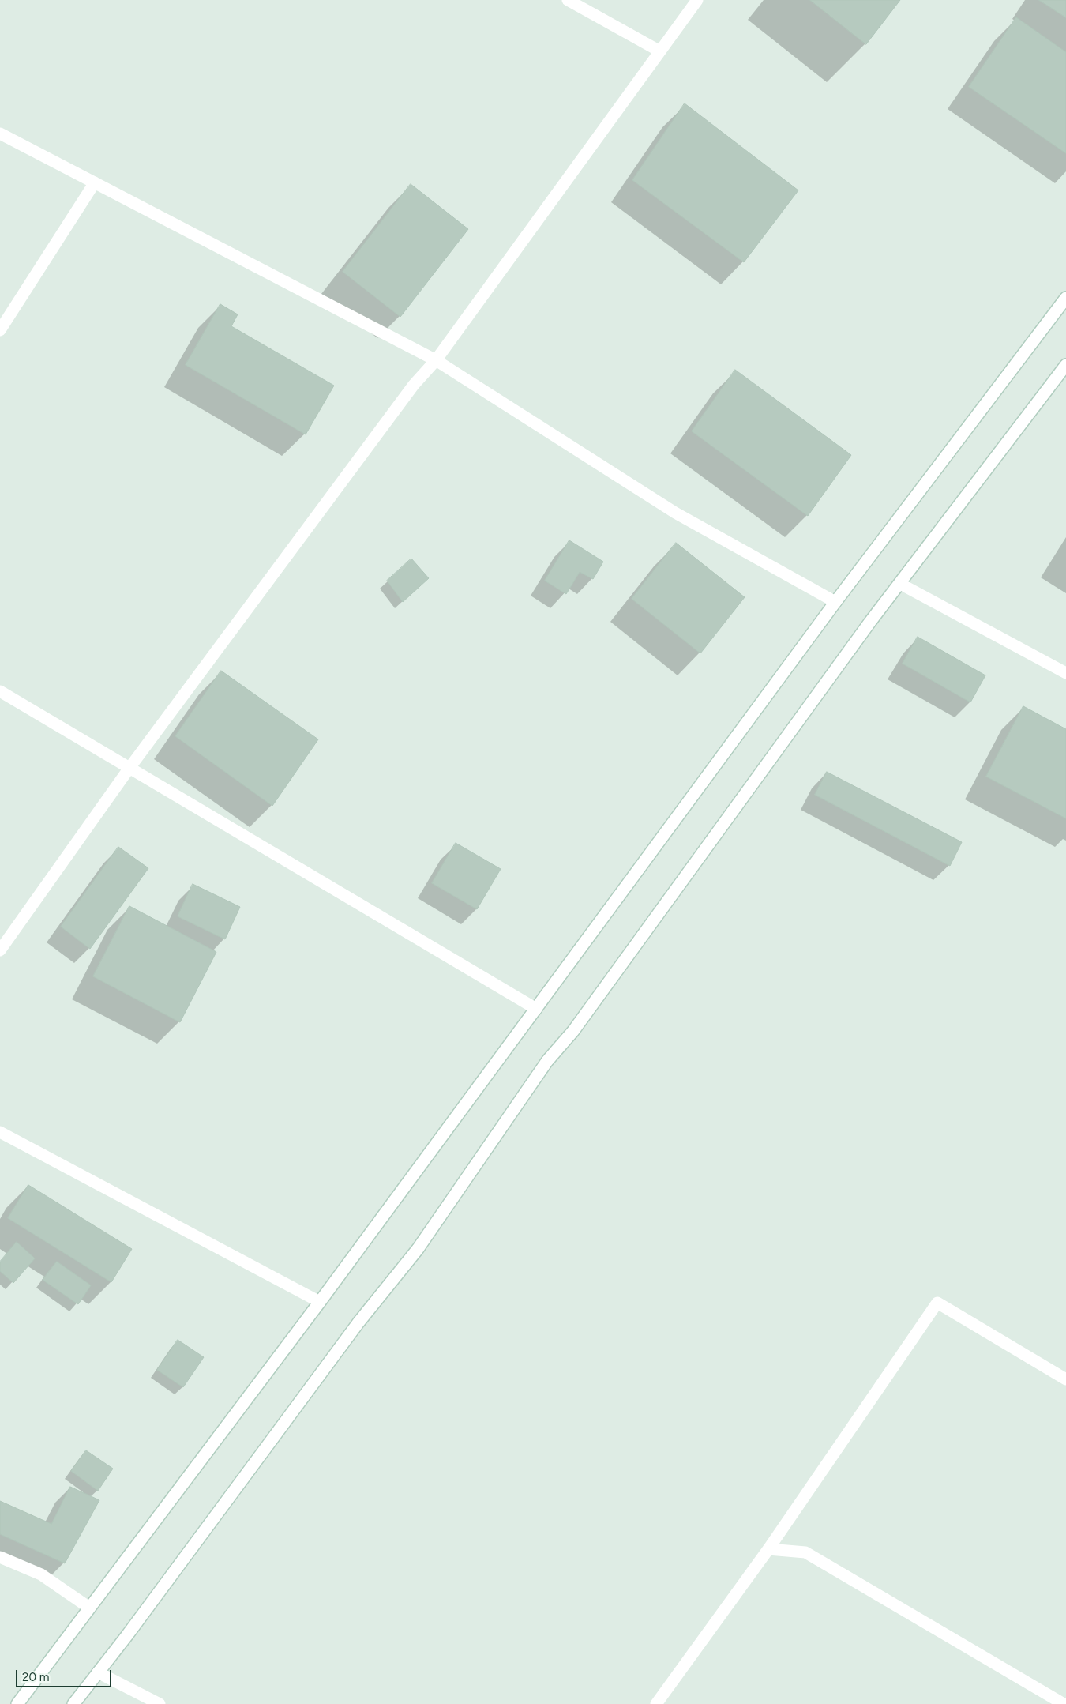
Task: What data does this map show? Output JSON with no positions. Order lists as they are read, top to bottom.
{
  "scale_bar": "20 m"
}
